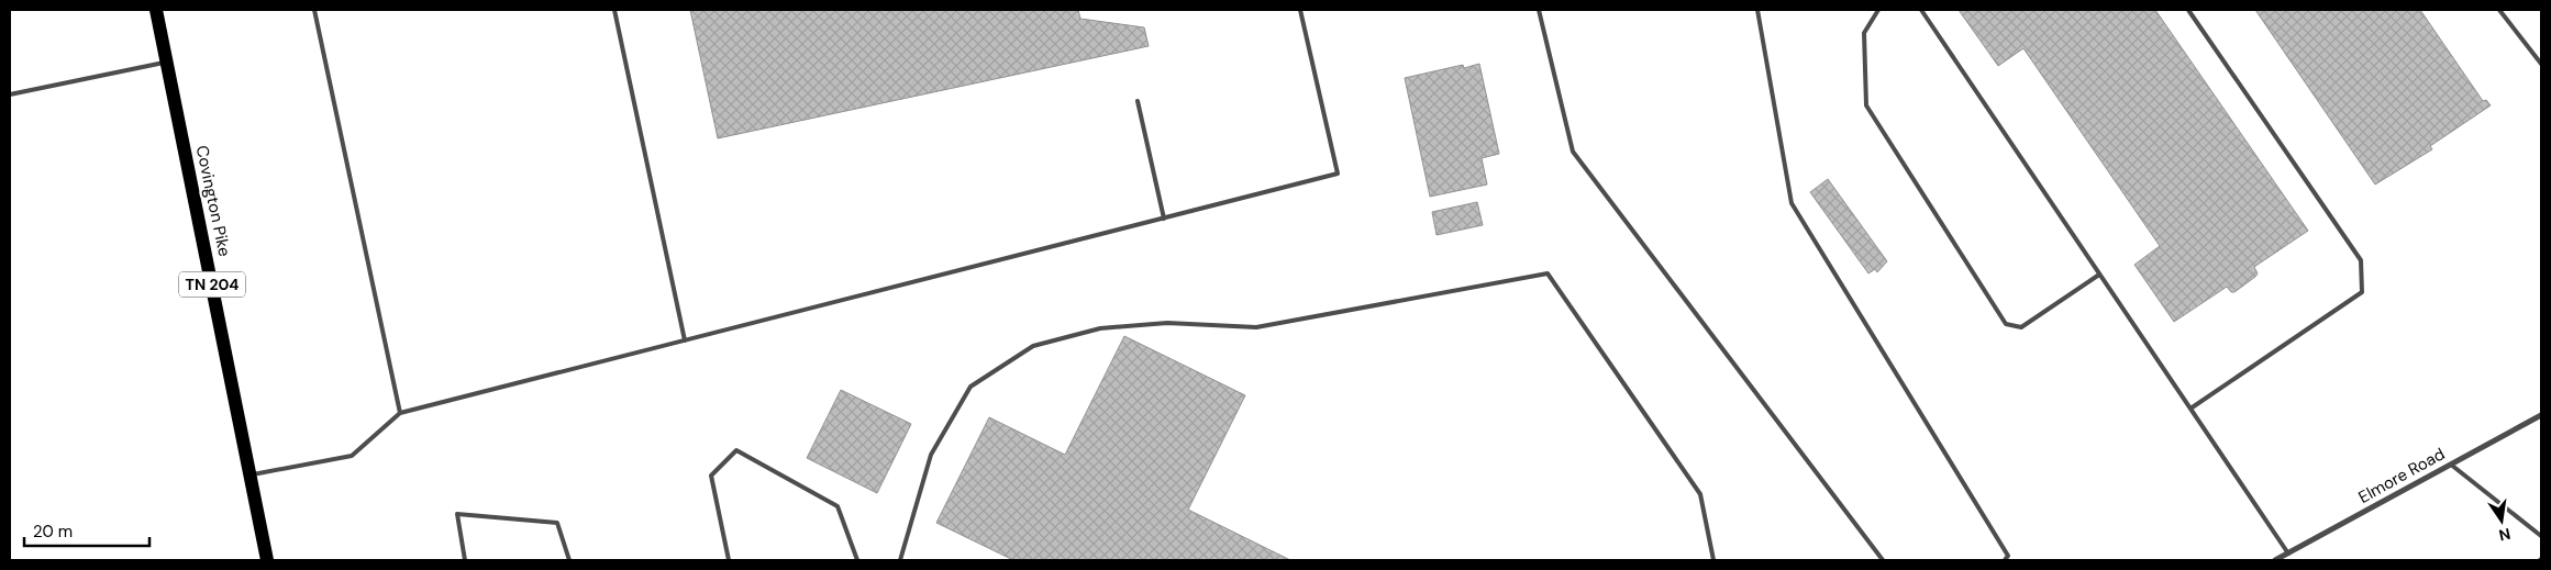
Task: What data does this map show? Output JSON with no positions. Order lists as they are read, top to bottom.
{
  "streets": {
    "main road": ["Covington Pike", "TN 204"],
    "street": ["Elmore Road"]
  },
  "scale_bar": "20 m",
  "north": "bottom"
}
